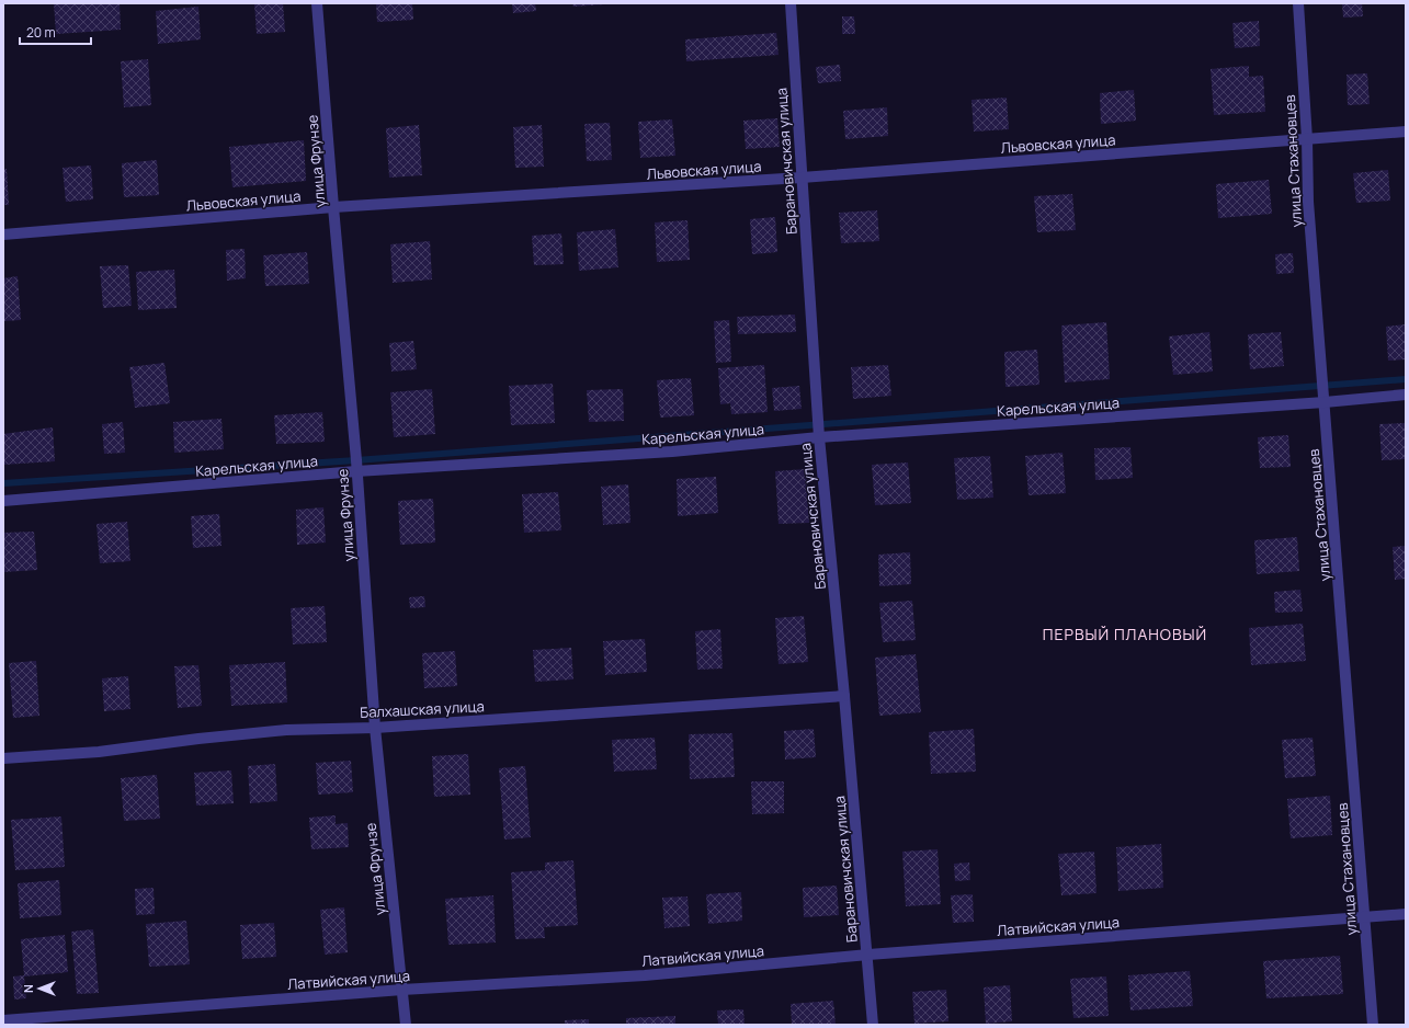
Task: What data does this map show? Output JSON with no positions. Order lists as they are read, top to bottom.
{
  "streets": {
    "street": [
      "Львовская улица",
      "улица Фрунзе",
      "Барановичская улица",
      "улица Стахановцев",
      "Карельская улица",
      "Балхашская улица",
      "Латвийская улица"
    ]
  },
  "crossings": [
    ["Львовская улица", "улица Фрунзе"],
    ["Львовская улица", "Барановичская улица"],
    ["Львовская улица", "улица Стахановцев"],
    ["улица Фрунзе", "Карельская улица"],
    ["улица Фрунзе", "Балхашская улица"],
    ["улица Фрунзе", "Латвийская улица"],
    ["Барановичская улица", "Карельская улица"],
    ["Барановичская улица", "Балхашская улица"],
    ["Барановичская улица", "Латвийская улица"],
    ["улица Стахановцев", "Карельская улица"],
    ["улица Стахановцев", "Латвийская улица"]
  ],
  "districts": ["ПЕРВЫЙ ПЛАНОВЫЙ"],
  "scale_bar": "20 m",
  "north": "left"
}
